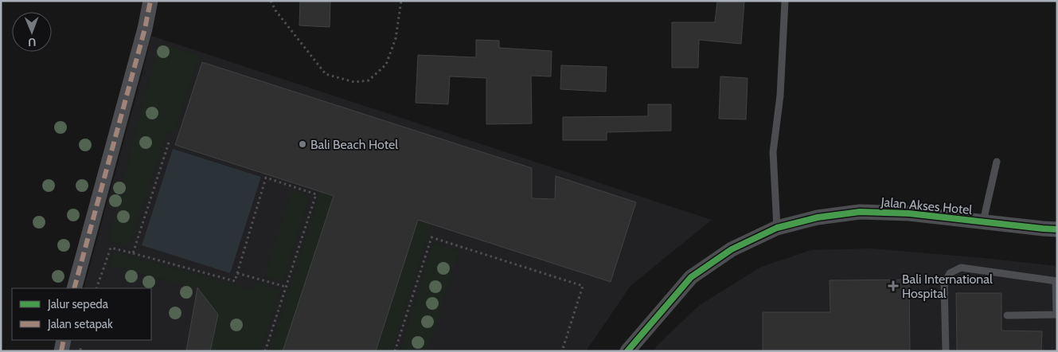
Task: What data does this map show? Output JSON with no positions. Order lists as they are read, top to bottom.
{
  "streets": {
    "street": ["Jalan Akses Hotel"]
  },
  "places": {
    "other": ["Bali Beach Hotel"],
    "health": ["Bali International Hospital"]
  },
  "legend": ["Jalur sepeda", "Jalan setapak"],
  "north": "bottom"
}
